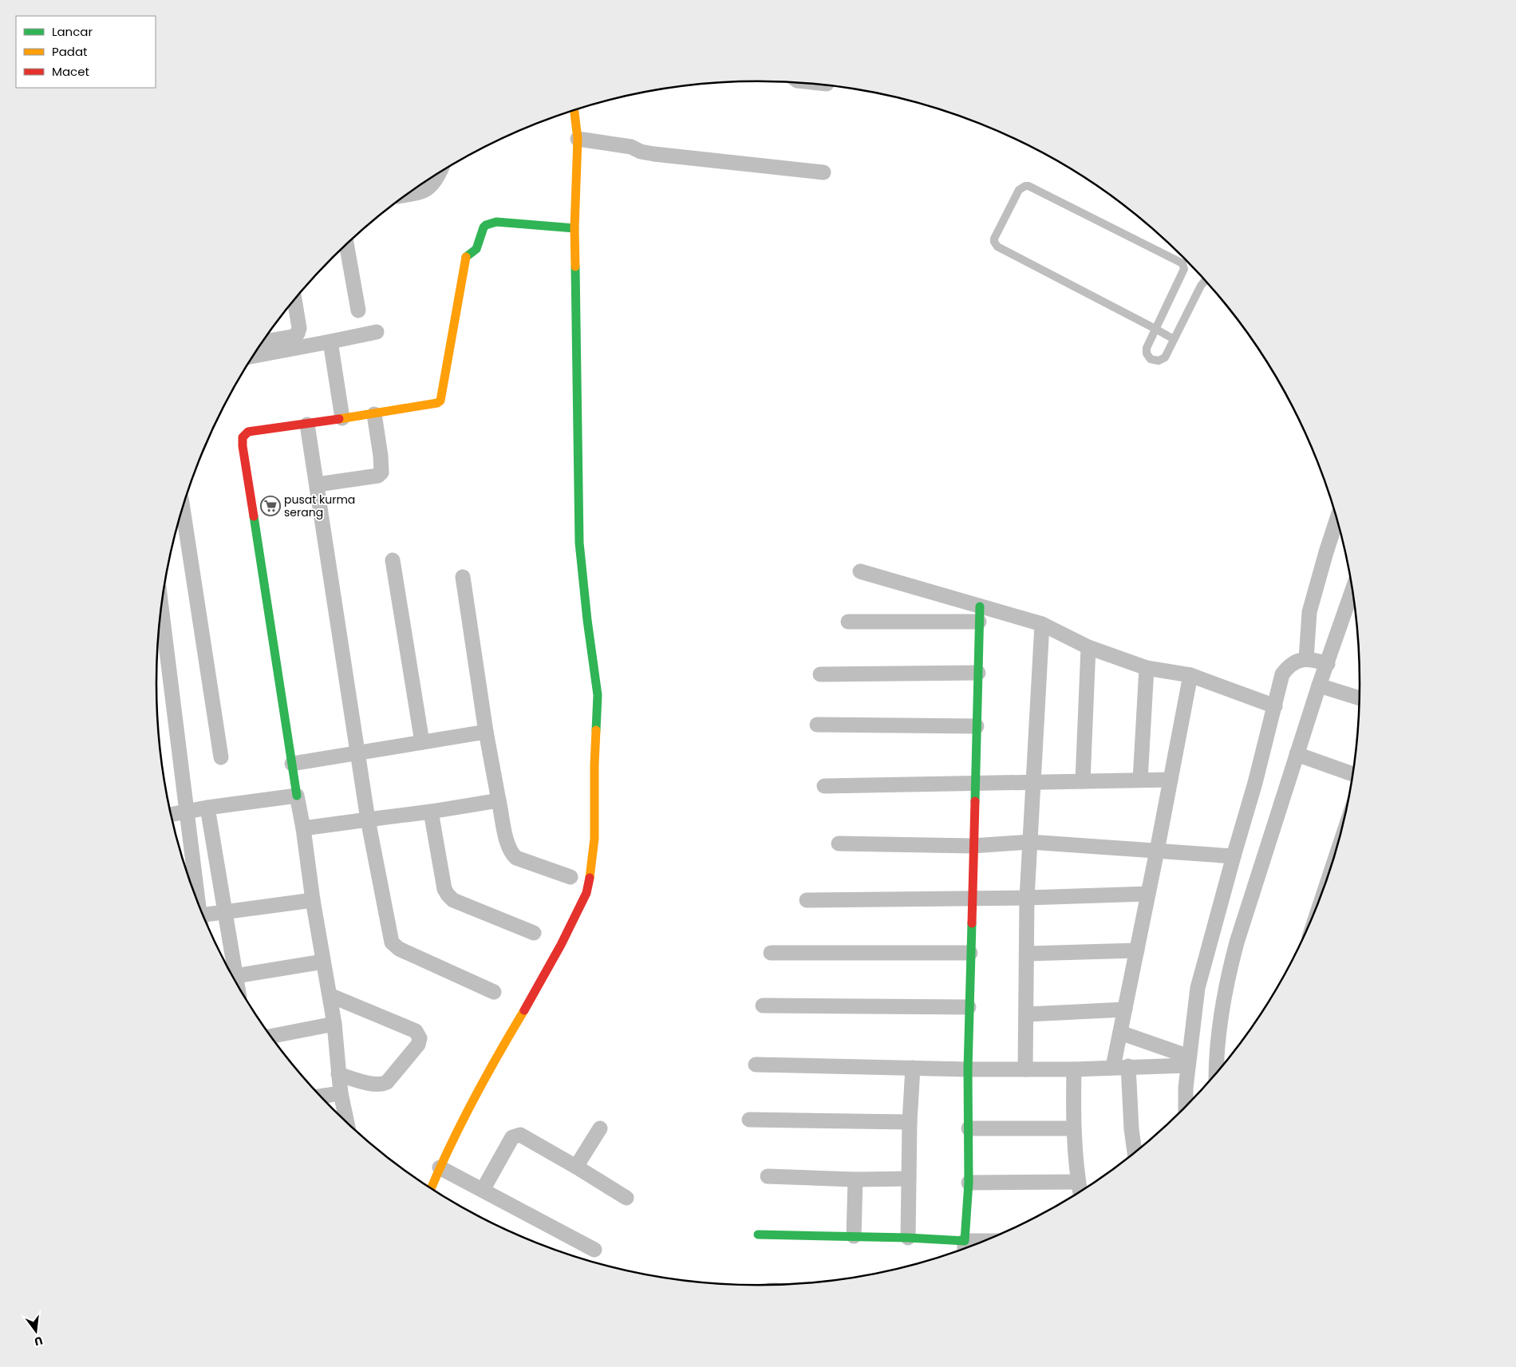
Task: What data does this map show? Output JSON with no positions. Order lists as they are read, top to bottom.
{
  "places": {
    "supermarket": ["pusat kurma serang"]
  },
  "legend": ["Lancar", "Padat", "Macet"],
  "north": "bottom"
}
